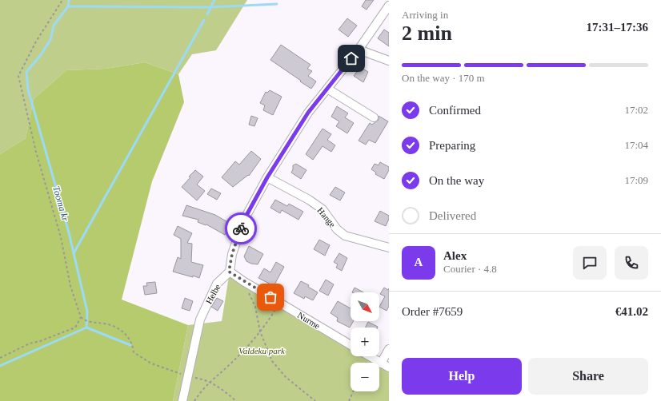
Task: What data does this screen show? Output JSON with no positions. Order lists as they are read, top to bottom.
{
  "streets": {
    "street": ["Hange", "Helbe", "Nurme"]
  },
  "crossings": [
    ["Helbe", "Nurme"]
  ],
  "water": ["Tooma kr"],
  "parks": ["Valdeku park"],
  "north": "bottom right",
  "page": {
    "heading": ["2 min", "Arriving in", "17:31–17:36"],
    "panel": [
      "Alex",
      "Courier · 4.8",
      "Order #7659",
      "€41.02"
    ],
    "bar": "On the way · 170 m",
    "list": [
      ["Confirmed", "17:02"],
      ["Preparing", "17:04"],
      ["On the way", "17:09"],
      "Delivered"
    ],
    "round": "A",
    "map_buttons": ["+", "−"],
    "buttons": ["Help", "Share"]
  }
}
